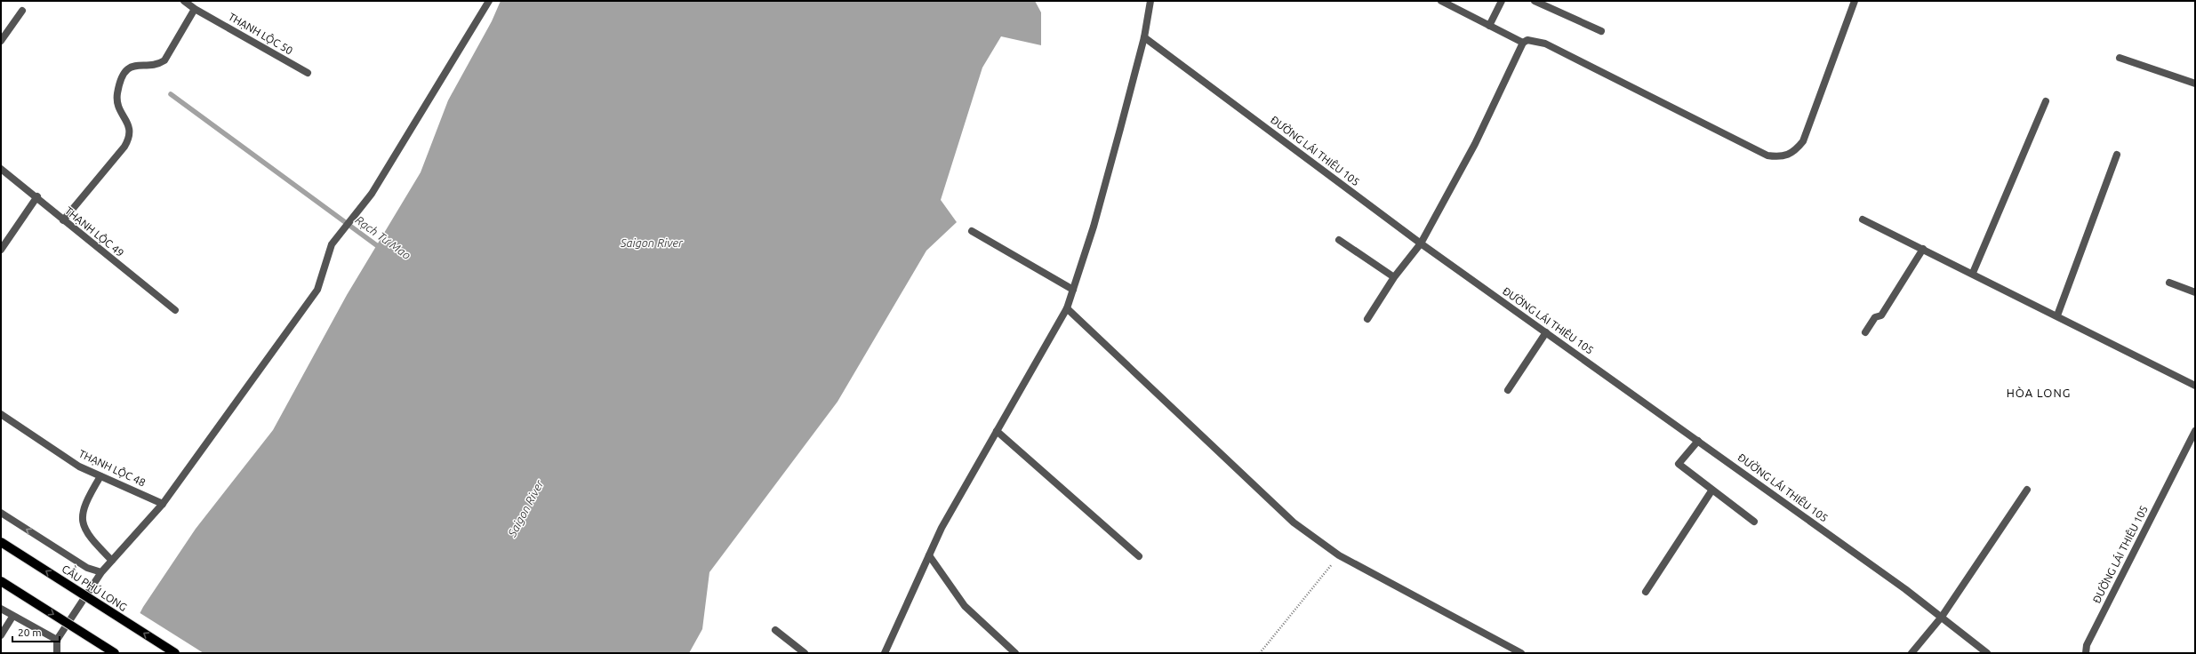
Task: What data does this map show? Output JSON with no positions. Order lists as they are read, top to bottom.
{
  "streets": {
    "main road": ["CẦU PHÚ LONG"],
    "street": [
      "THẠNH LỘC 50",
      "ĐƯỜNG LÁI THIÊU 105",
      "THẠNH LỘC 49",
      "THẠNH LỘC 48"
    ]
  },
  "districts": ["HÒA LONG"],
  "water": ["Rạch Tư Mao", "Saigon River"],
  "scale_bar": "20 m"
}
